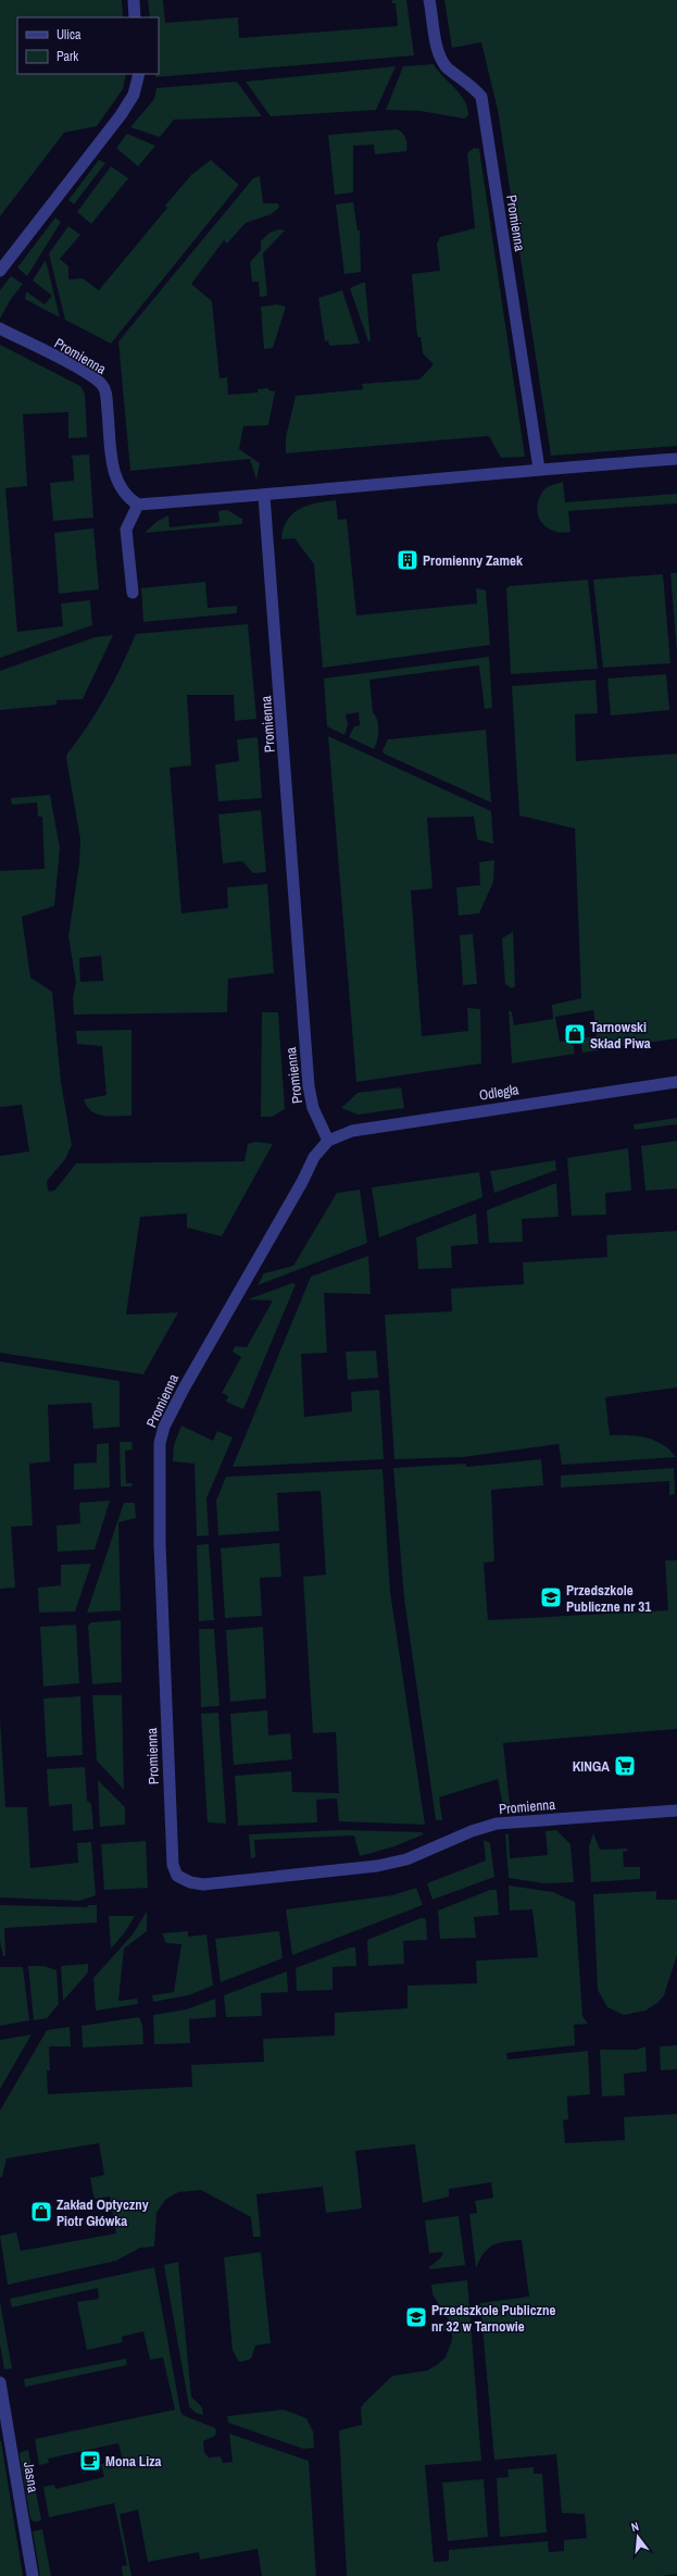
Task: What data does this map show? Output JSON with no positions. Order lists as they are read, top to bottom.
{
  "streets": {
    "street": ["Promienna", "Odległa", "Jasna"]
  },
  "crossings": [
    ["Promienna", "Odległa"]
  ],
  "places": {
    "building": ["Promienny Zamek"],
    "shop": ["Tarnowski Skład Piwa", "Zakład Optyczny Piotr Główka"],
    "school or university": ["Przedszkole Publiczne nr 31", "Przedszkole Publiczne nr 32 w Tarnowie"],
    "supermarket": ["KINGA"],
    "cafe": ["Mona Liza"]
  },
  "legend": ["Ulica", "Park"],
  "north": "top"
}
